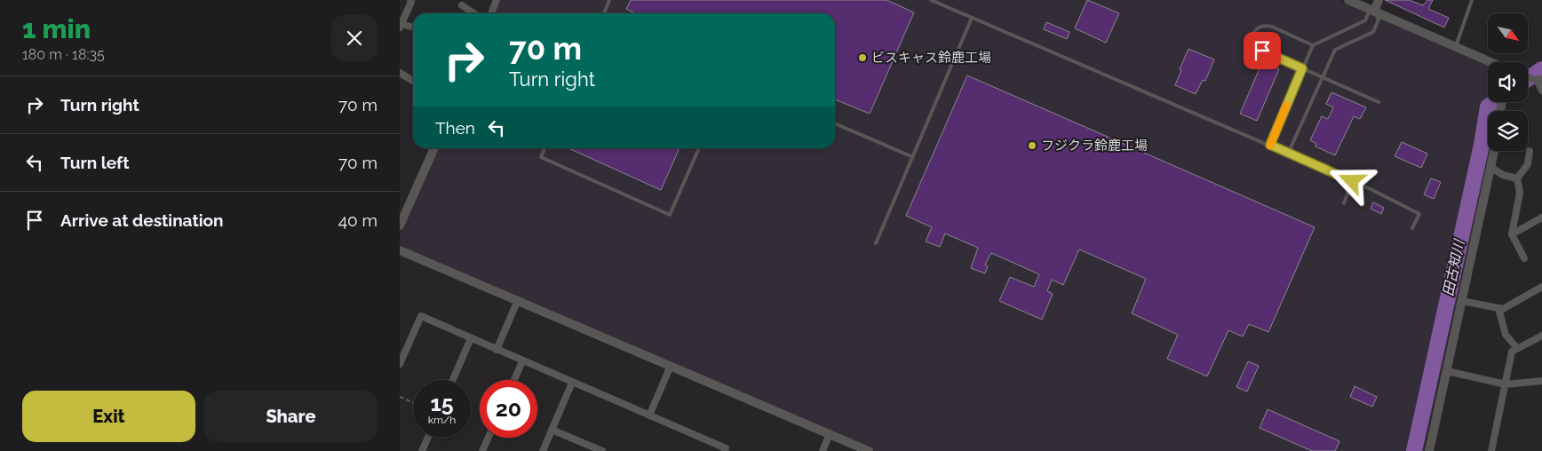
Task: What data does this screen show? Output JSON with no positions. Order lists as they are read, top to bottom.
{
  "water": ["田古知川"],
  "places": ["ビスキャス鈴鹿工場", "フジクラ鈴鹿工場"],
  "north": "bottom right",
  "page": {
    "heading": ["1 min", "180 m · 18:35"],
    "turn": ["70 m", "Turn right"],
    "list": [
      {
        "name": "Turn right",
        "value": "70 m"
      },
      {
        "name": "Turn left",
        "value": "70 m"
      },
      {
        "name": "Arrive at destination",
        "value": "40 m"
      }
    ],
    "then": "Then",
    "speed": "15 km/h",
    "limit": "20",
    "buttons": ["Exit", "Share"]
  }
}
